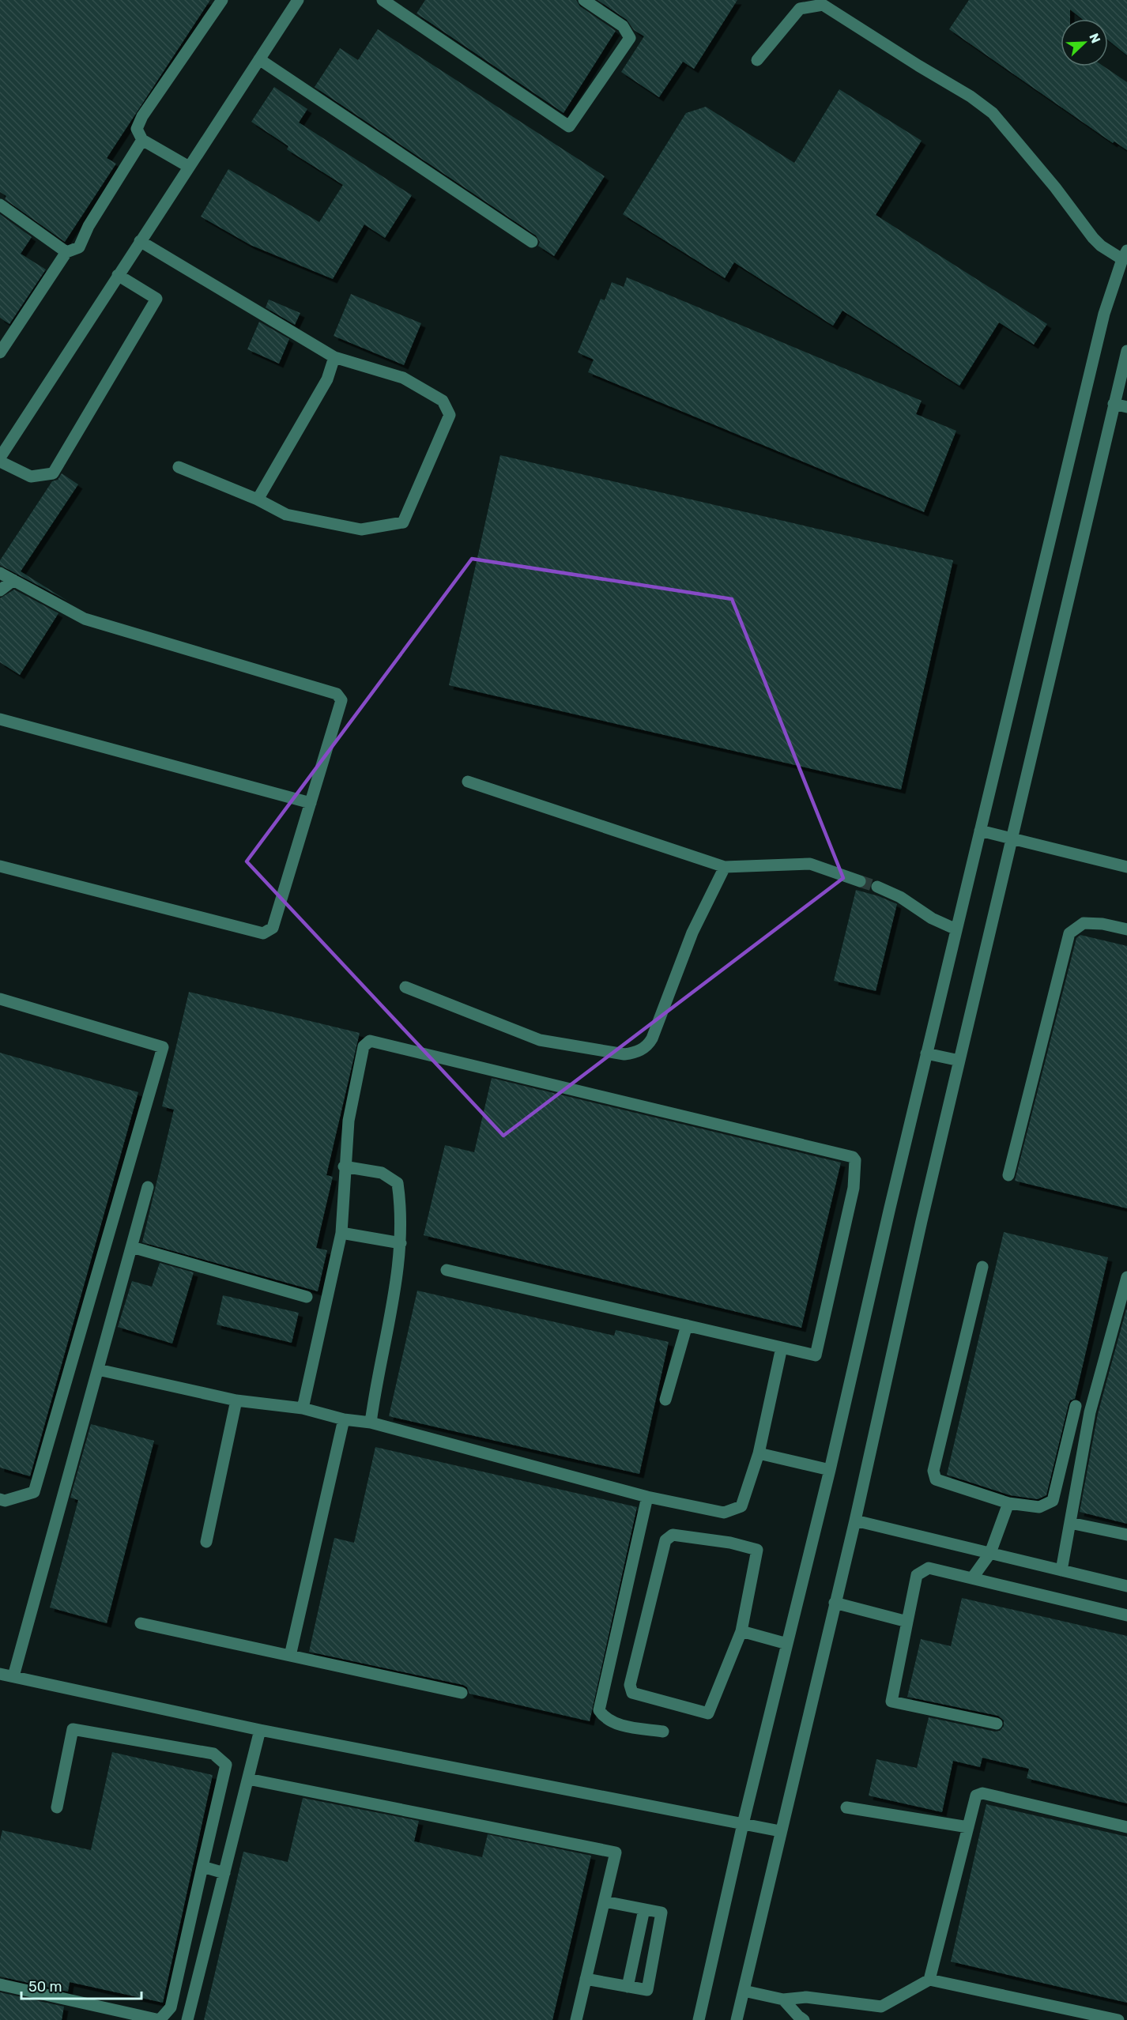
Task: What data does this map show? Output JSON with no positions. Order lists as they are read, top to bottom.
{
  "scale_bar": "50 m",
  "north": "top right"
}
